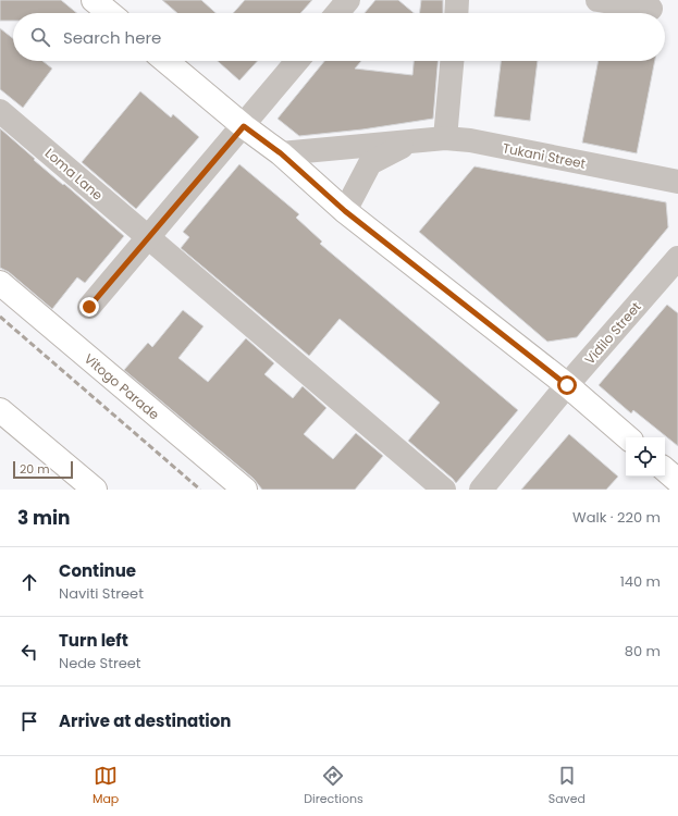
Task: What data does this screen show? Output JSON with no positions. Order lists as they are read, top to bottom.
{
  "streets": {
    "main road": ["Vitogo Parade"],
    "street": ["Tukani Street", "Loma Lane", "Vidilo Street"]
  },
  "scale_bar": "20 m",
  "page": {
    "search": "Search here",
    "scale": "20 m",
    "heading": ["3 min", "Walk · 220 m"],
    "list": [
      ["Continue", "Naviti Street", "140 m"],
      ["Turn left", "Nede Street", "80 m"],
      "Arrive at destination"
    ],
    "nav": ["Map", "Directions", "Saved"]
  }
}
